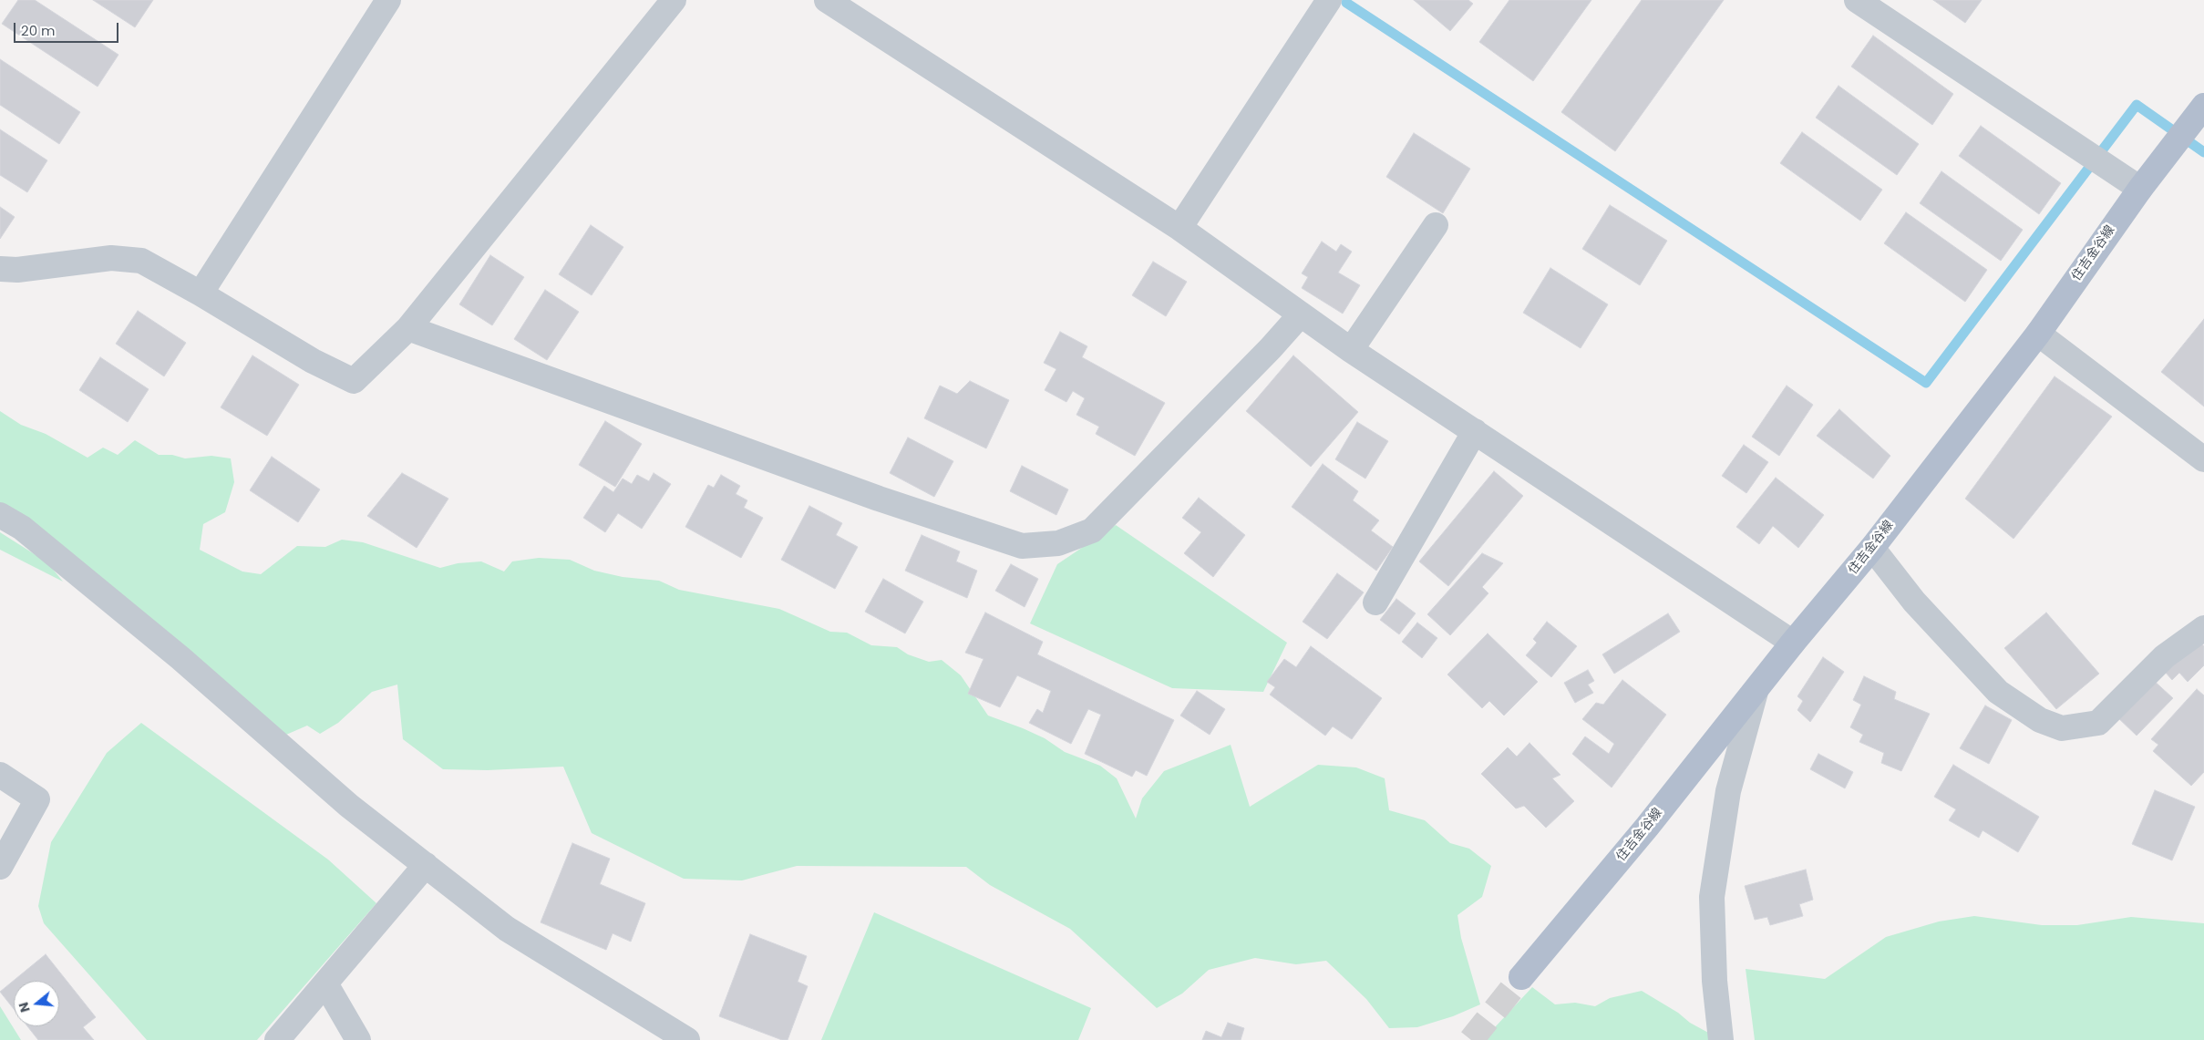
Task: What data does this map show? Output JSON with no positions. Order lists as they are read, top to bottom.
{
  "streets": {
    "main road": ["住吉金谷線"]
  },
  "scale_bar": "20 m",
  "north": "left"
}
